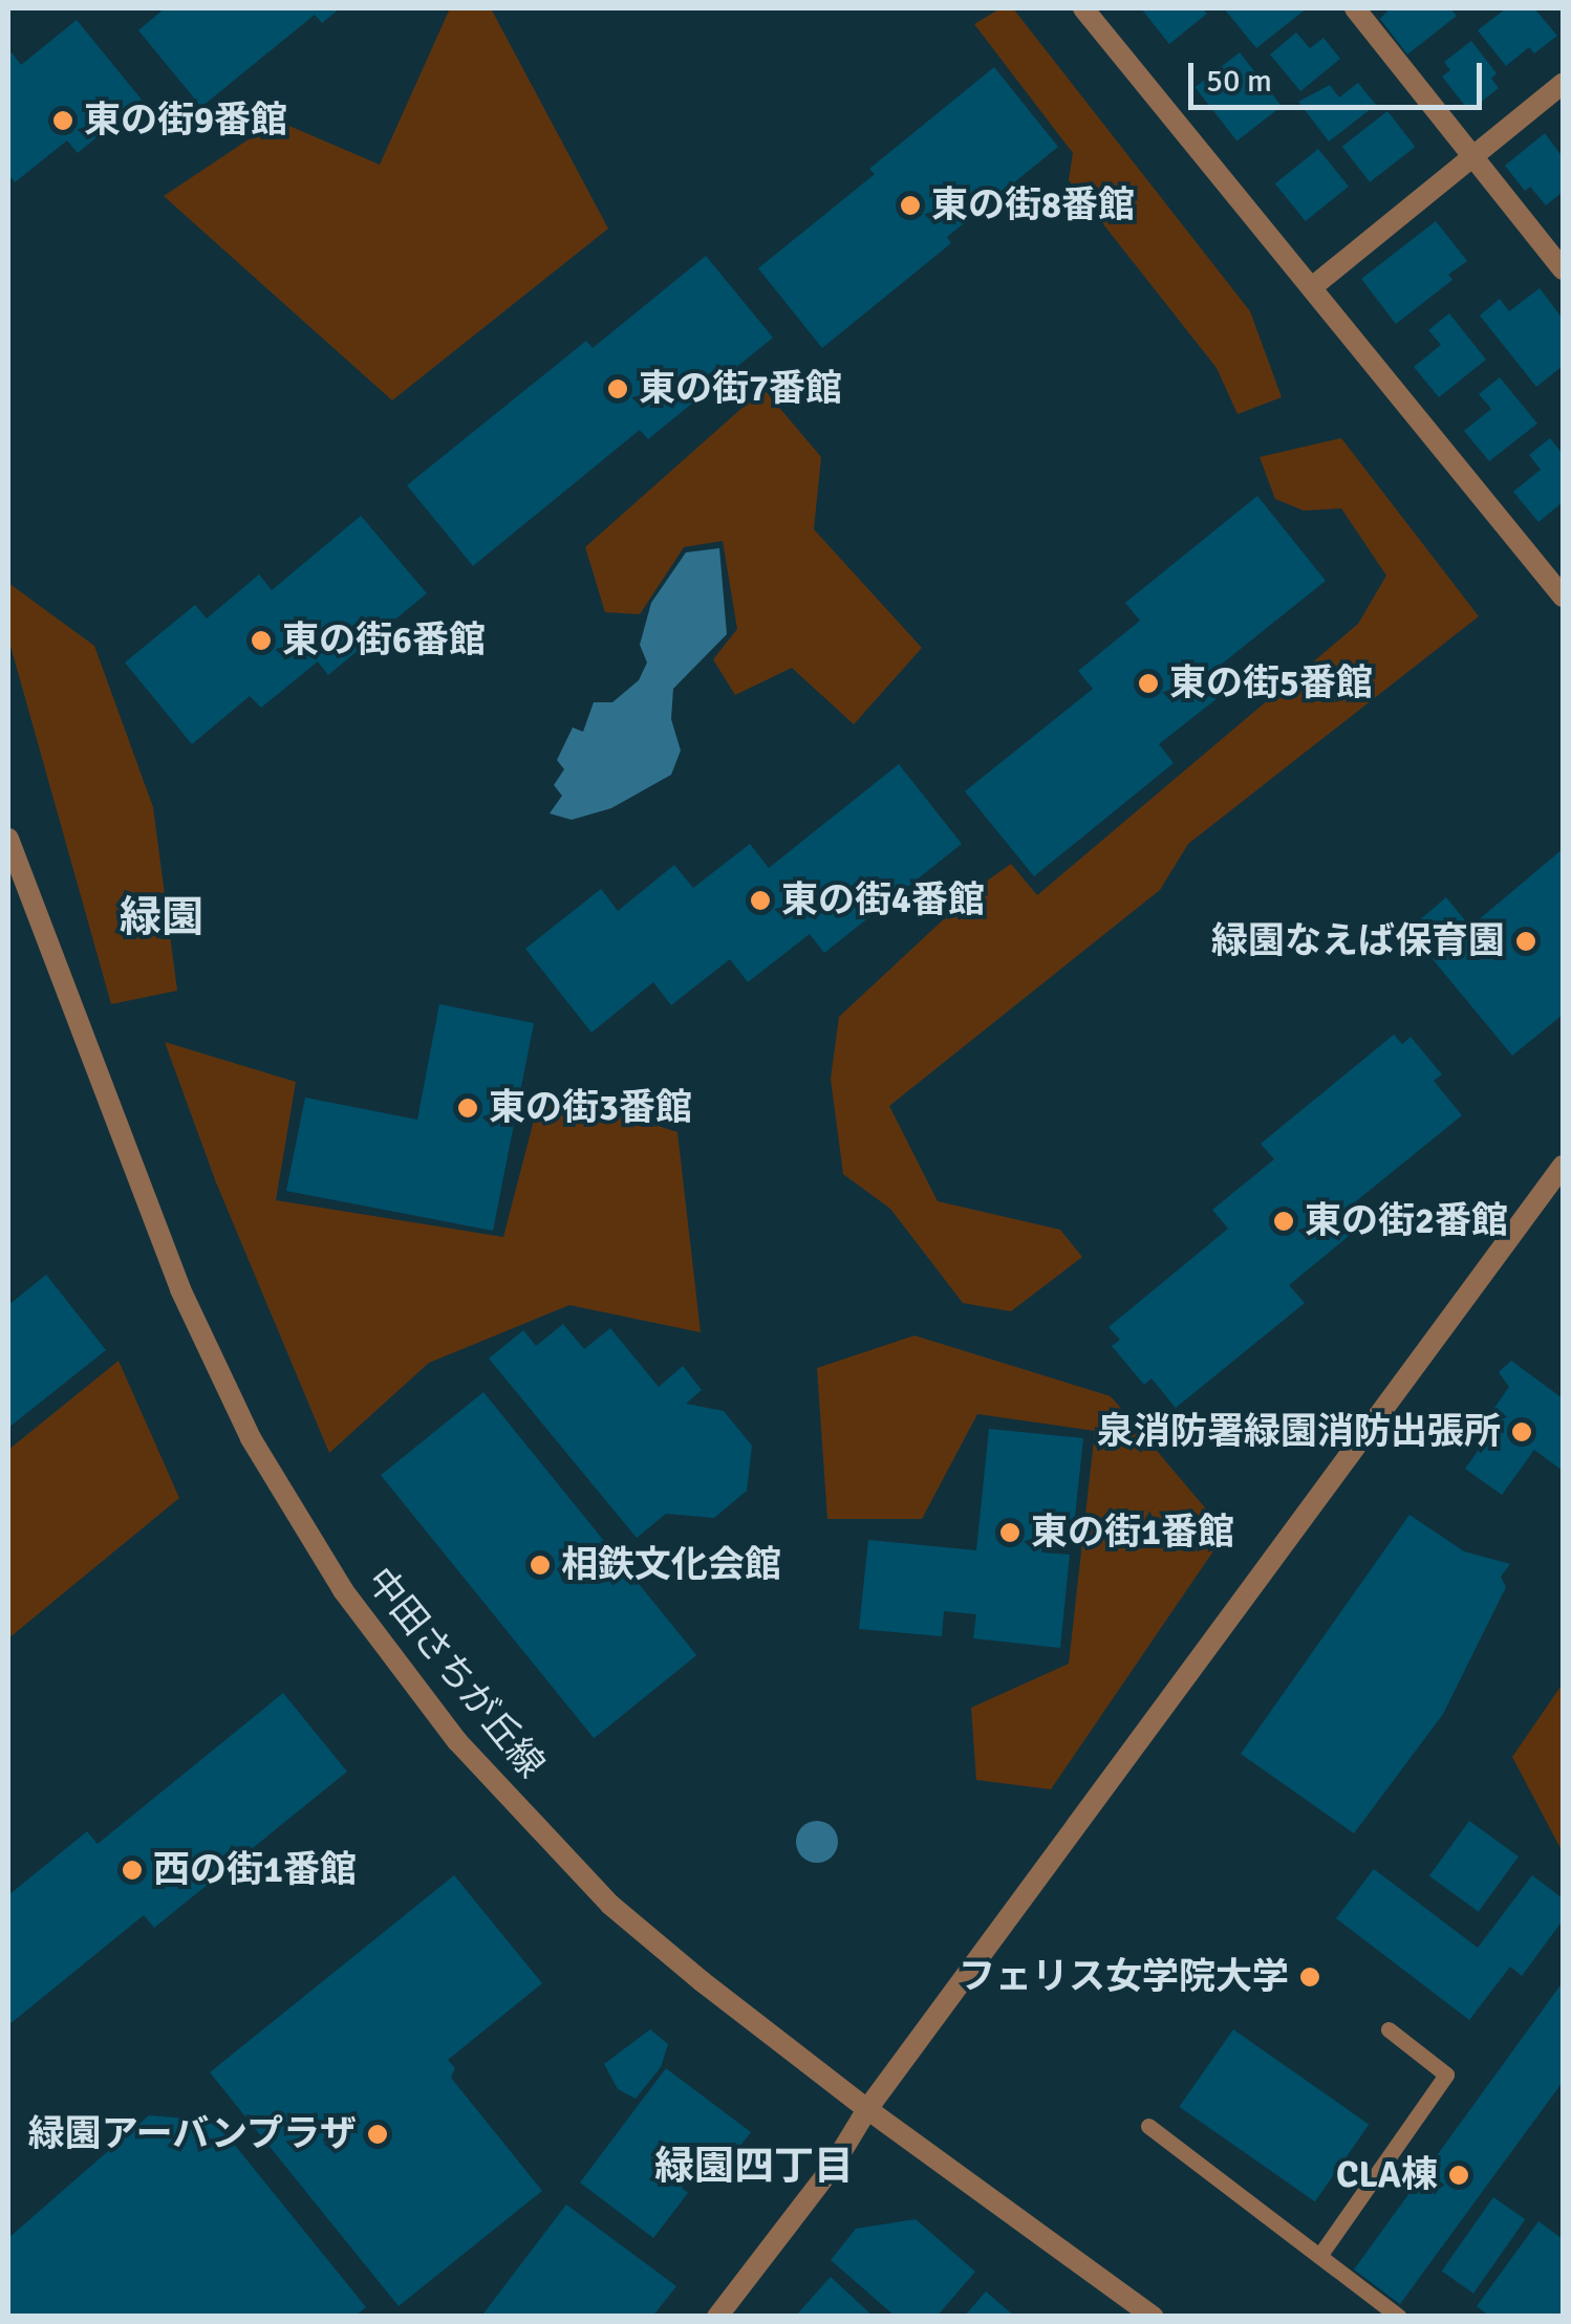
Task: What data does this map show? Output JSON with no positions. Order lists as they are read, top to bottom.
{
  "streets": {
    "street": ["中田さちが丘線"]
  },
  "districts": ["緑園", "緑園四丁目"],
  "places": [
    "東の街9番館",
    "東の街8番館",
    "東の街7番館",
    "東の街6番館",
    "東の街5番館",
    "東の街4番館",
    "緑園なえば保育園",
    "東の街3番館",
    "東の街2番館",
    "泉消防署緑園消防出張所",
    "東の街1番館",
    "相鉄文化会館",
    "西の街1番館",
    "フェリス女学院大学",
    "緑園アーバンプラザ",
    "CLA棟"
  ],
  "scale_bar": "50 m"
}
